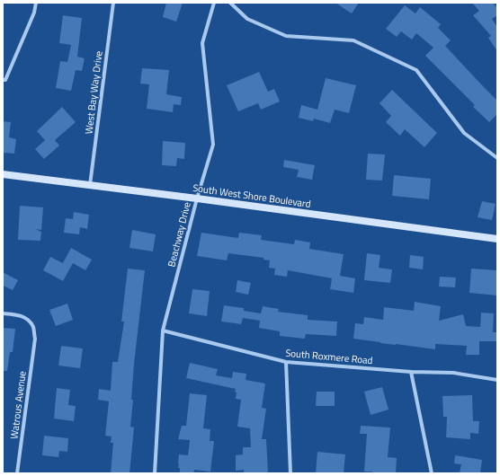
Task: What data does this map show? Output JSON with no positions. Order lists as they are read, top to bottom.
{
  "streets": {
    "street": [
      "West Bay Way Drive",
      "South West Shore Boulevard",
      "Beachway Drive",
      "South Roxmere Road",
      "Watrous Avenue"
    ]
  },
  "crossings": [
    ["West Bay Way Drive", "South West Shore Boulevard"],
    ["South West Shore Boulevard", "Beachway Drive"],
    ["Beachway Drive", "South Roxmere Road"]
  ]
}
